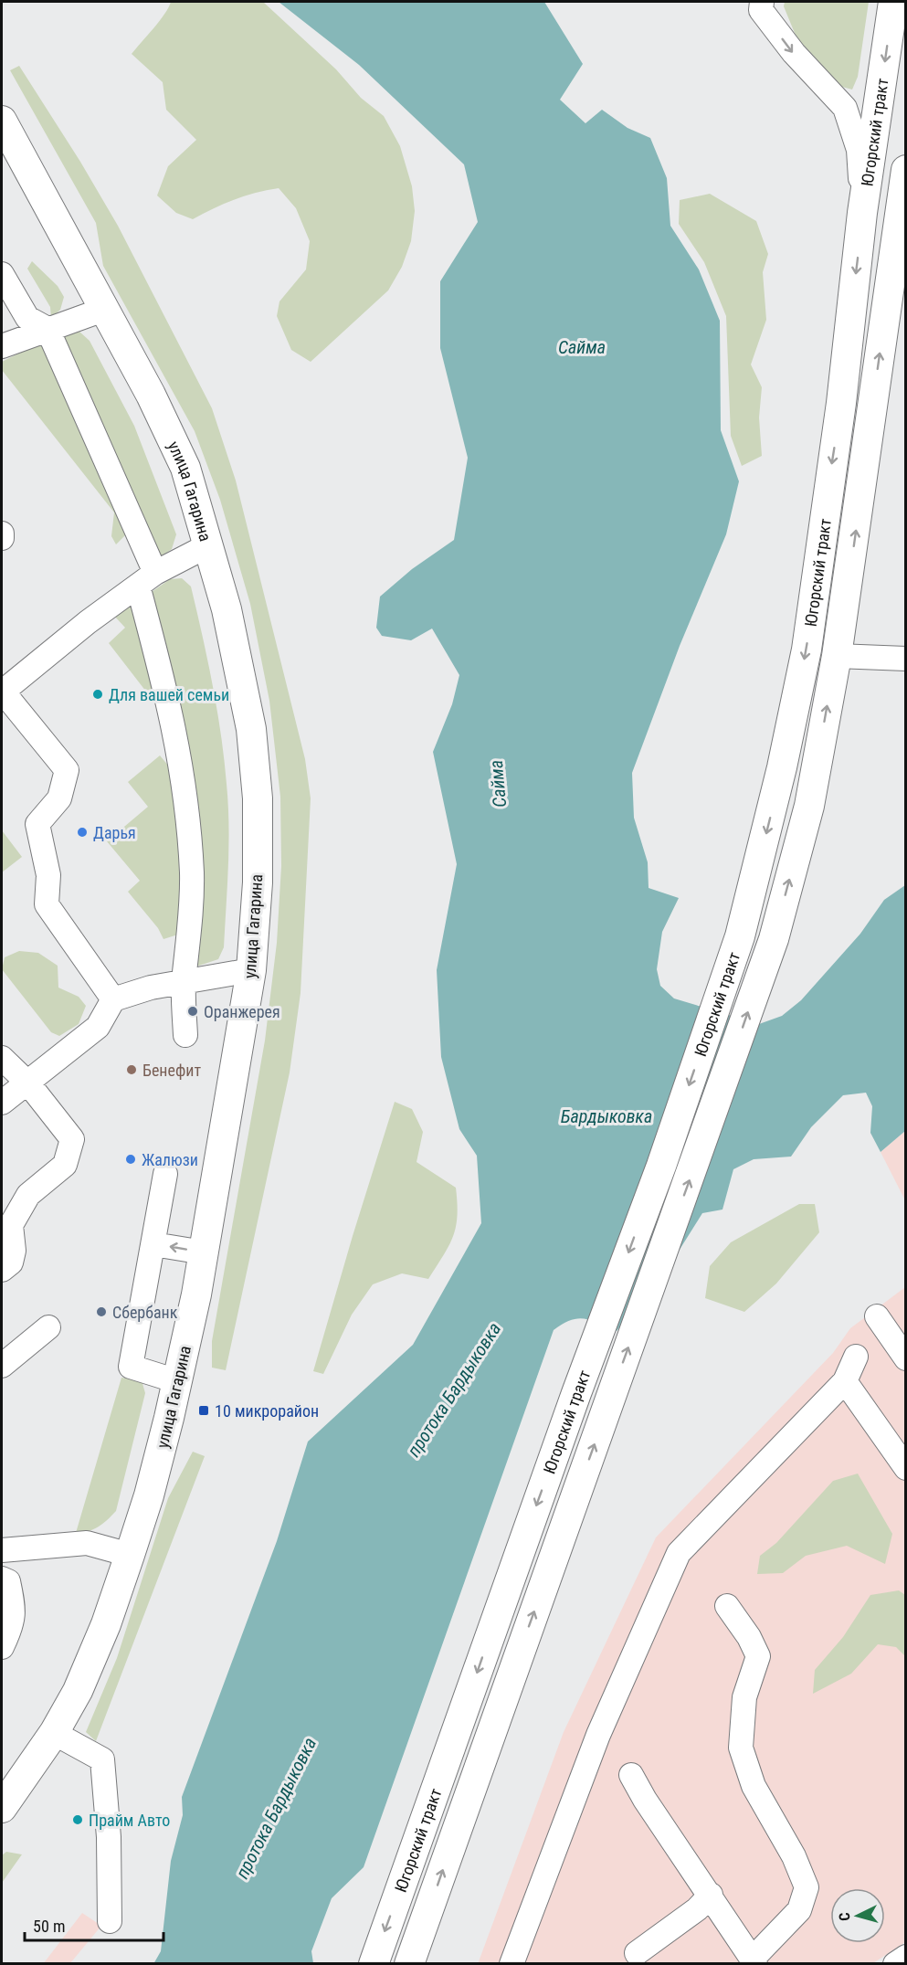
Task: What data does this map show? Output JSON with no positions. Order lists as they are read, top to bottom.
{
  "streets": {
    "main road": ["Югорский тракт", "улица Гагарина"]
  },
  "water": ["Сайма", "Бардыковка", "протока Бардыковка"],
  "places": {
    "other": [
      "Для вашей семьи",
      "Дарья",
      "Оранжерея",
      "Бенефит",
      "Жалюзи",
      "Сбербанк",
      "Прайм Авто"
    ],
    "transit": ["10 микрорайон"]
  },
  "scale_bar": "50 m",
  "north": "left"
}
